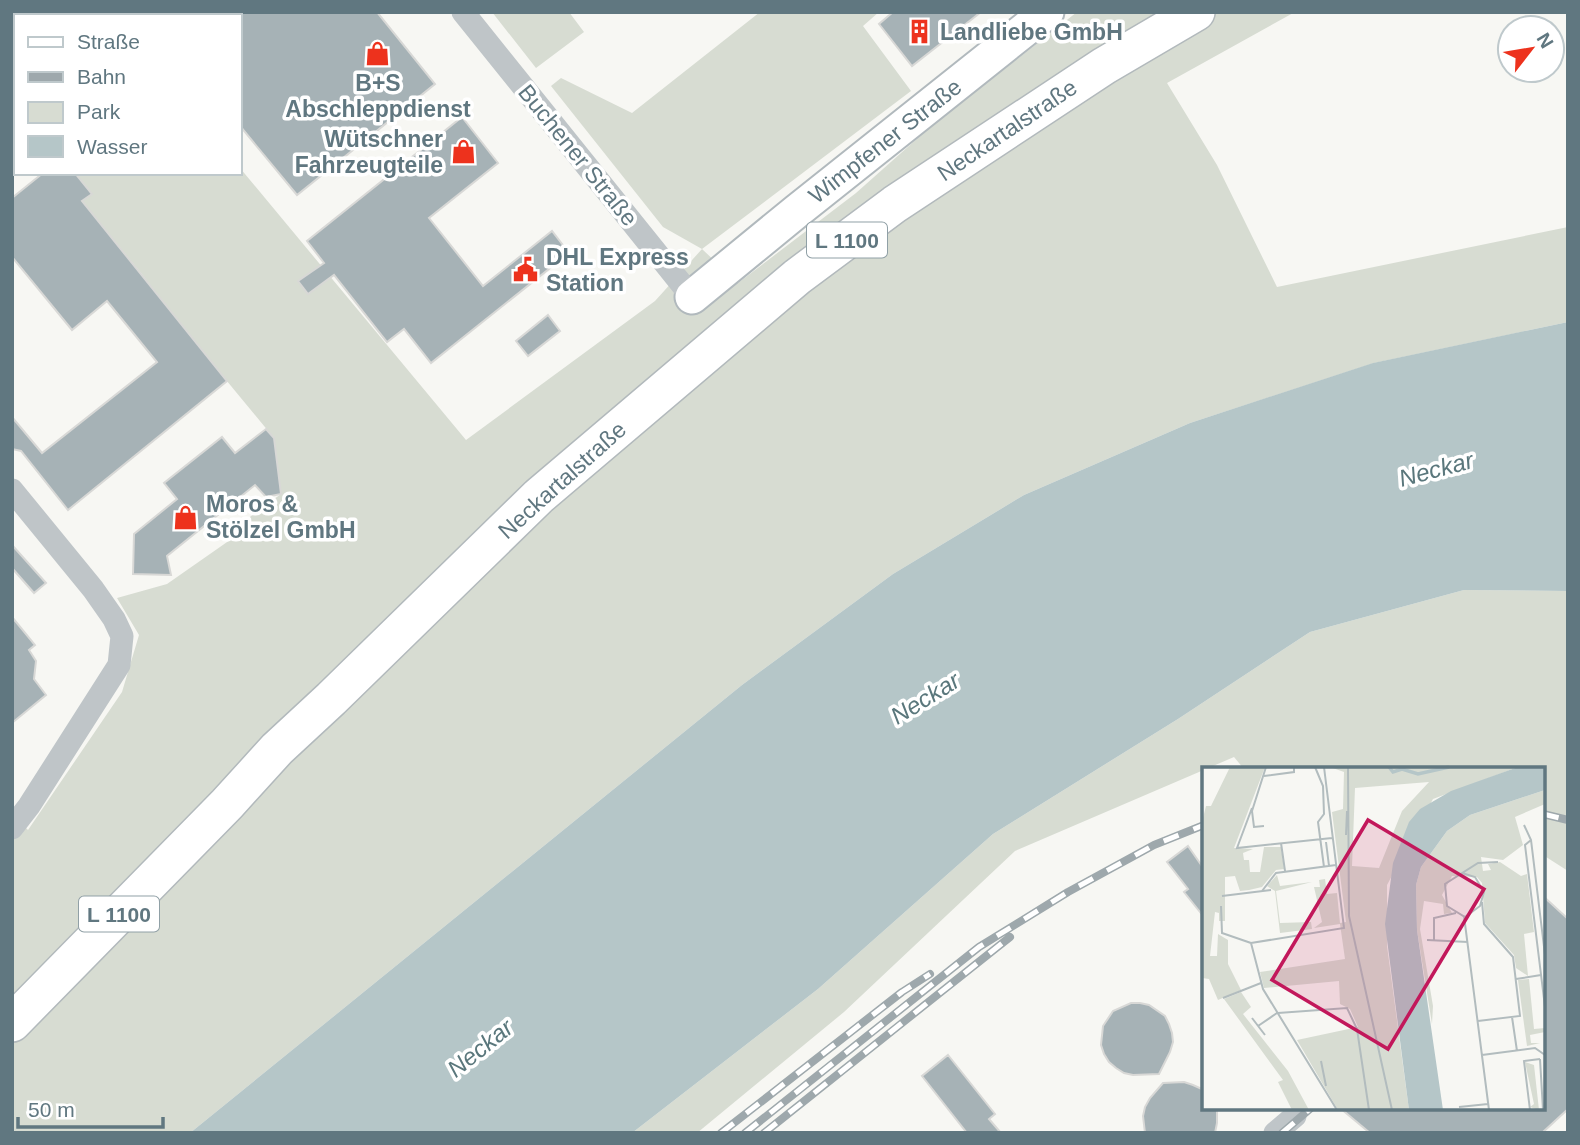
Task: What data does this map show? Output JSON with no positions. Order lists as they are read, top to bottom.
{
  "streets": {
    "main road": ["Neckartalstraße", "L 1100"],
    "street": ["Wimpfener Straße", "Buchener Straße"]
  },
  "crossings": [
    ["Wimpfener Straße", "Buchener Straße"]
  ],
  "water": ["Neckar"],
  "places": {
    "building": ["Landliebe GmbH"],
    "shop": ["B+S Abschleppdienst", "Wütschner Fahrzeugteile", "Moros & Stölzel GmbH"],
    "public building": ["DHL Express Station"]
  },
  "legend": [
    "Straße",
    "Bahn",
    "Park",
    "Wasser"
  ],
  "scale_bar": "50 m",
  "north": "top right"
}
